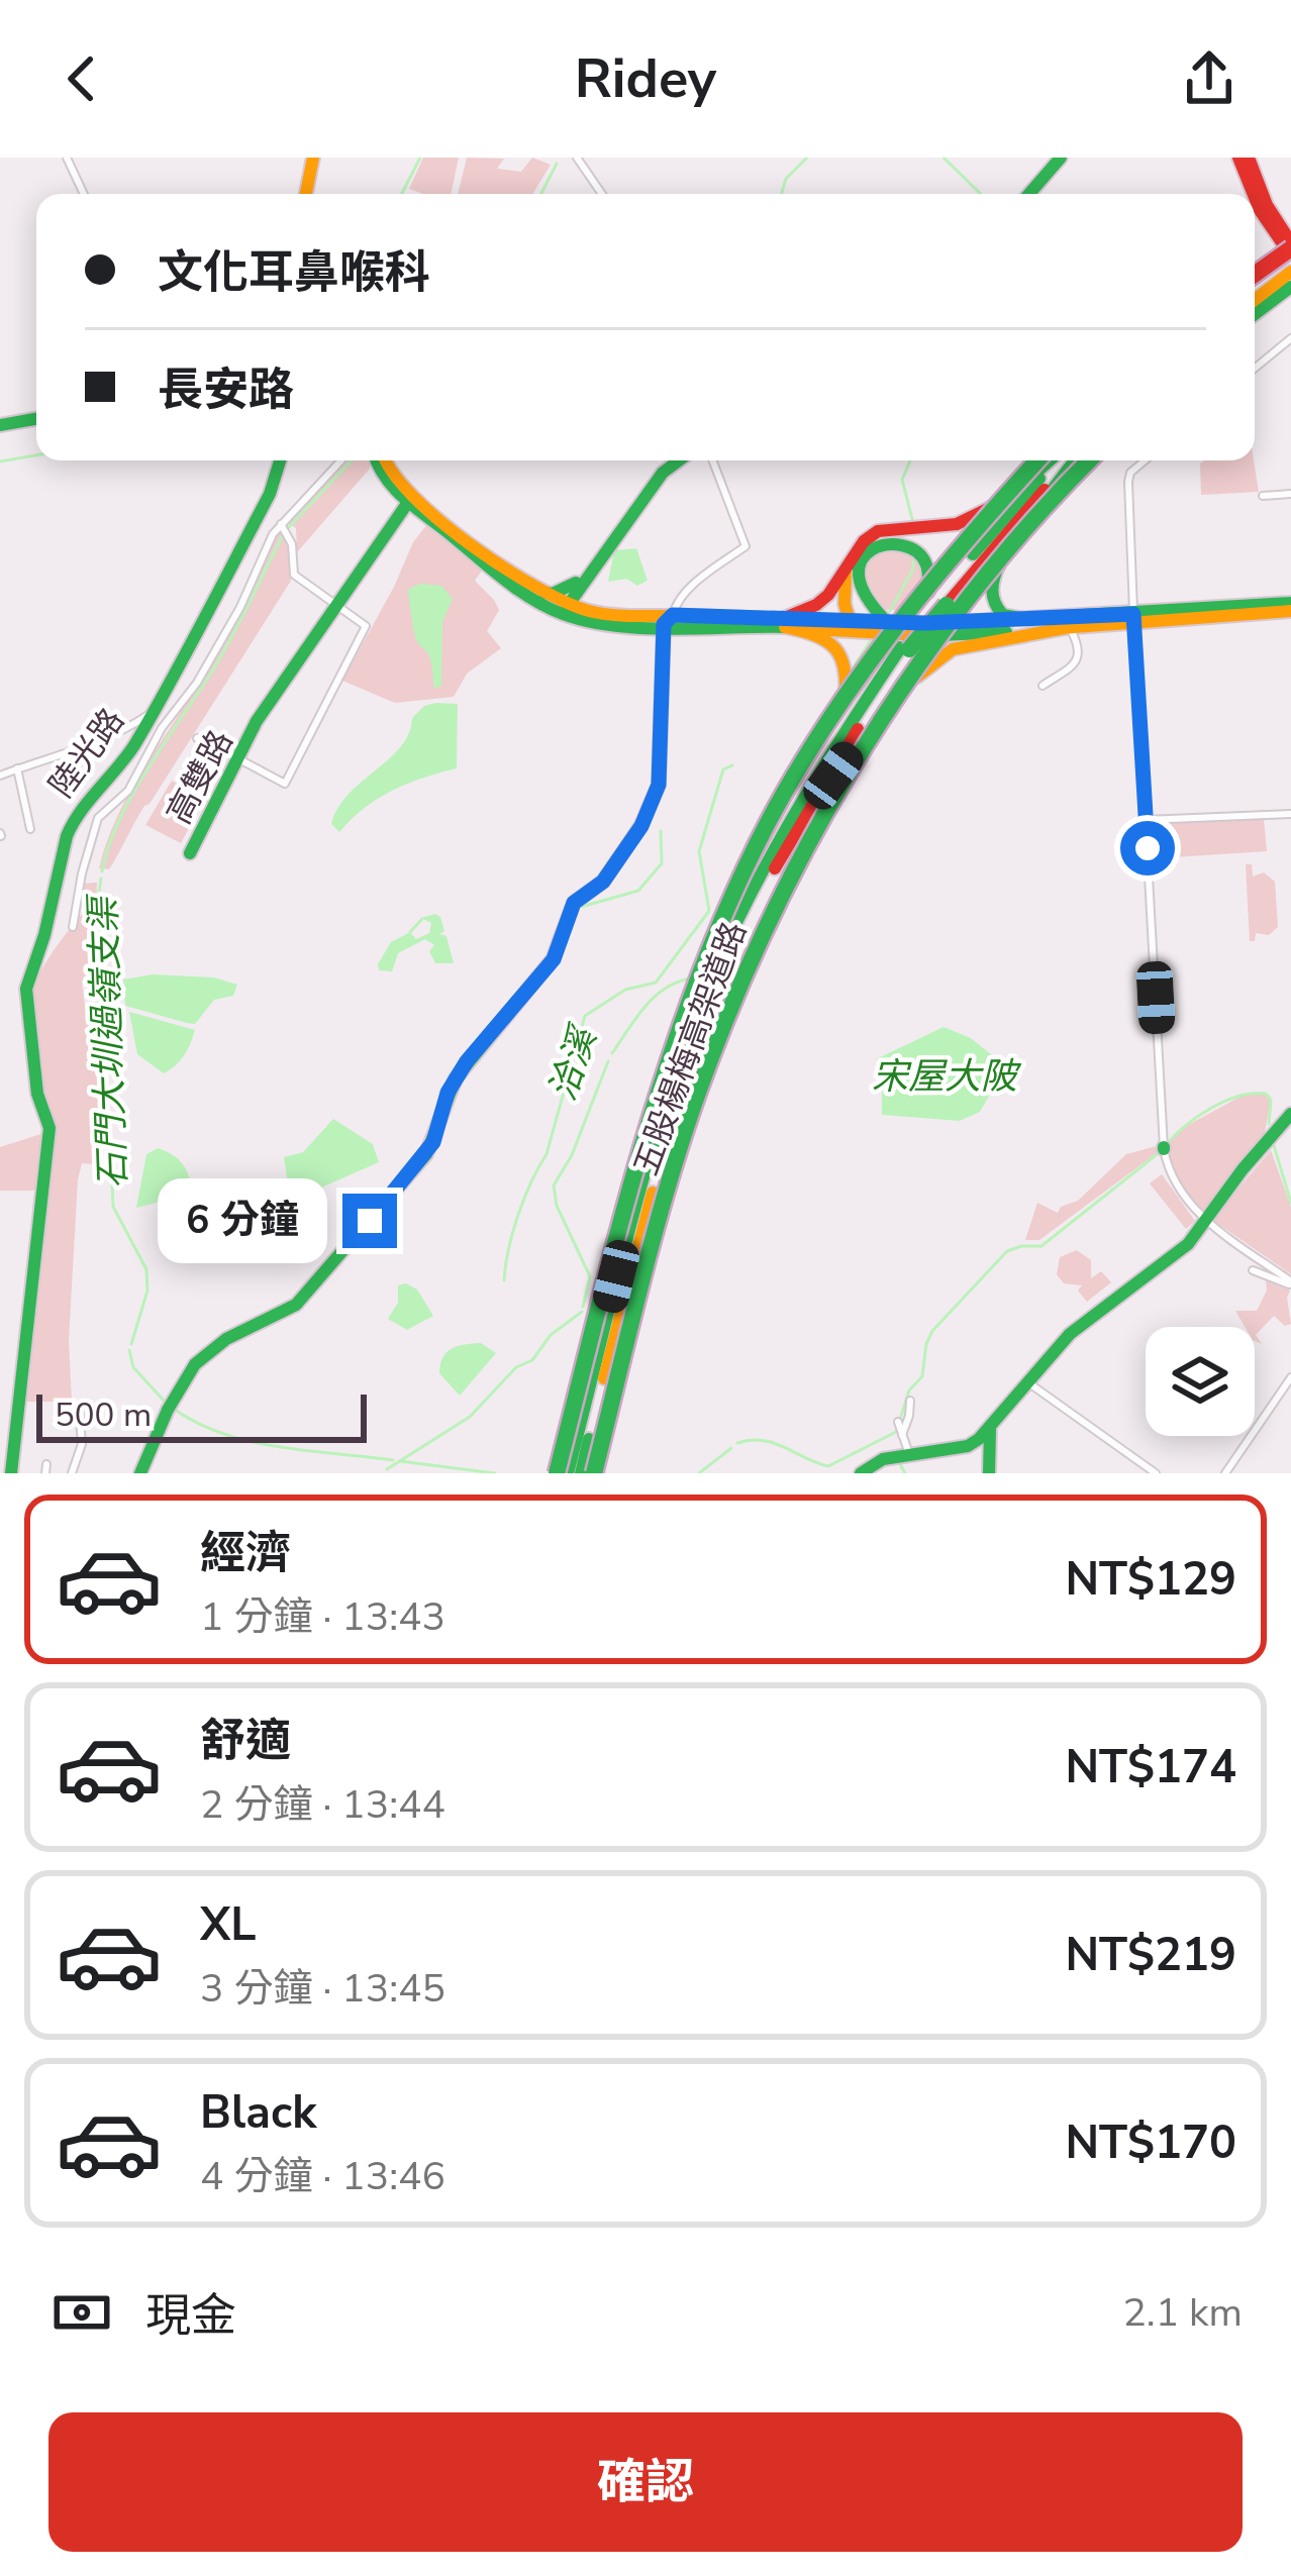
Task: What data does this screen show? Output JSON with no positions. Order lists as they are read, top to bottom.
{
  "streets": {
    "main road": ["陸光路", "高雙路", "五股楊梅高架道路"]
  },
  "water": ["石門大圳過嶺支渠", "洽溪", "宋屋大陂"],
  "scale_bar": "500 m",
  "page": {
    "header": "Ridey",
    "banner": ["文化耳鼻喉科", "長安路"],
    "bubble": "6 分鐘",
    "scale": "500 m",
    "list": [
      {
        "name": "經濟",
        "note": "1 分鐘 · 13:43",
        "value": "NT$129"
      },
      {
        "name": "舒適",
        "note": "2 分鐘 · 13:44",
        "value": "NT$174"
      },
      {
        "name": "XL",
        "note": "3 分鐘 · 13:45",
        "value": "NT$219"
      },
      {
        "name": "Black",
        "note": "4 分鐘 · 13:46",
        "value": "NT$170"
      }
    ],
    "pay": ["現金", "2.1 km"],
    "buttons": "確認"
  }
}
